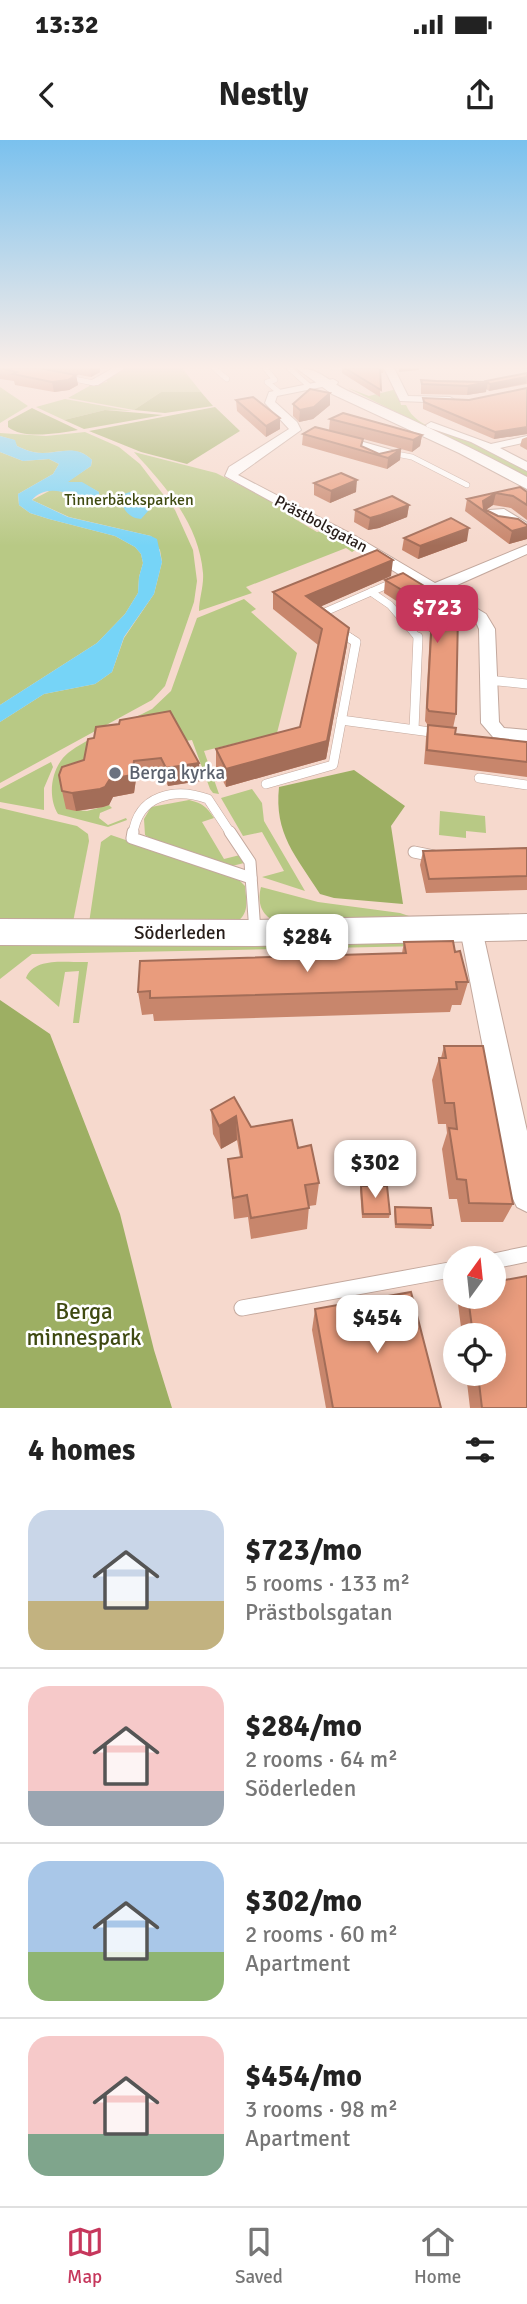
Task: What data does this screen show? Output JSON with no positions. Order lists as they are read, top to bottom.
{
  "streets": {
    "main road": ["Söderleden"],
    "street": ["Prästbolsgatan"]
  },
  "parks": ["Tinnerbäcksparken", "Berga minnespark"],
  "places": ["Berga kyrka"],
  "north": "top",
  "page": {
    "status": "13:32",
    "header": "Nestly",
    "price": [
      "$723",
      "$284",
      "$302",
      "$454"
    ],
    "heading": "4 homes",
    "list": [
      {
        "name": "$723/mo",
        "note": "5 rooms · 133 m² · Prästbolsgatan"
      },
      {
        "name": "$284/mo",
        "note": "2 rooms · 64 m² · Söderleden"
      },
      {
        "name": "$302/mo",
        "note": "2 rooms · 60 m² · Apartment"
      },
      {
        "name": "$454/mo",
        "note": "3 rooms · 98 m² · Apartment"
      }
    ],
    "tabs": ["Map", "Saved", "Home"]
  }
}
